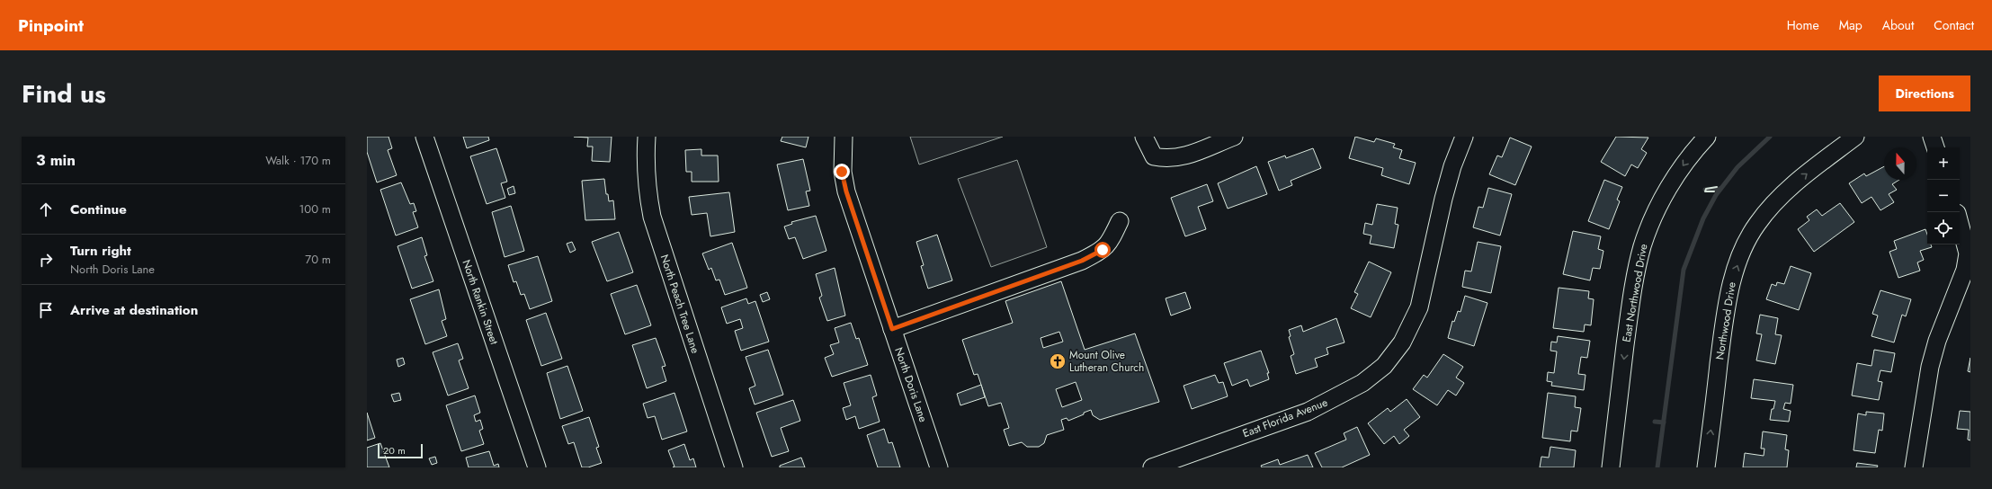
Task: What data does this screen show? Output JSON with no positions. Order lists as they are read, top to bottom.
{
  "streets": {
    "street": [
      "East Northwood Drive",
      "North Rankin Street",
      "North Peach Tree Lane",
      "Northwood Drive",
      "North Doris Lane",
      "East Florida Avenue"
    ]
  },
  "one_way": ["East Northwood Drive", "Northwood Drive"],
  "places": {
    "church": ["Mount Olive Lutheran Church"]
  },
  "scale_bar": "20 m",
  "north": "top",
  "page": {
    "header": "Pinpoint",
    "nav": [
      "Home",
      "Map",
      "About",
      "Contact"
    ],
    "title": "Find us",
    "buttons": "Directions",
    "heading": ["3 min", "Walk · 170 m"],
    "map_buttons": ["+", "−"],
    "list": [
      ["Continue", "100 m"],
      ["Turn right", "North Doris Lane", "70 m"],
      "Arrive at destination"
    ],
    "scale": "20 m"
  }
}
